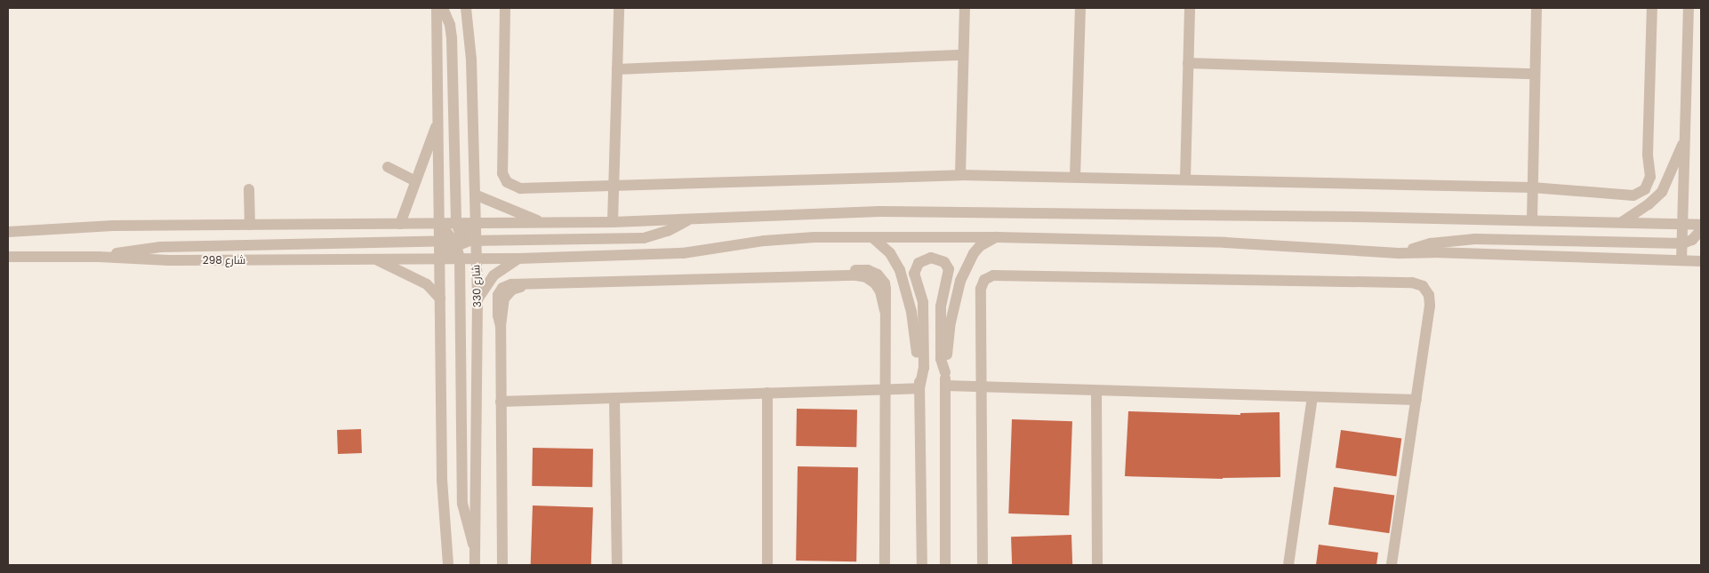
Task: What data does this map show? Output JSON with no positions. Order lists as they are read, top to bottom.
{
  "streets": {
    "street": ["شارع 298", "شارع 330"]
  },
  "crossings": [
    ["شارع 298", "شارع 330"]
  ]
}
